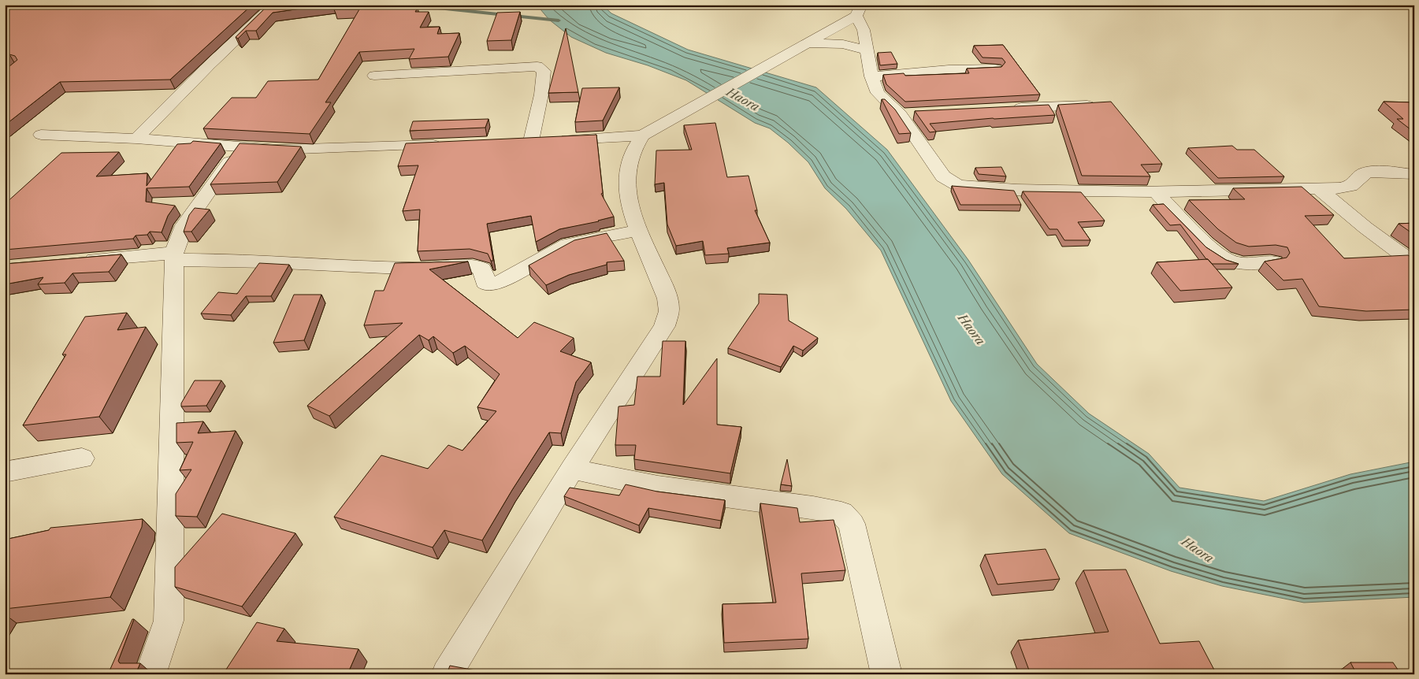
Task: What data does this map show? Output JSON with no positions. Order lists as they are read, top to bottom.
{
  "water": ["Haora"]
}
